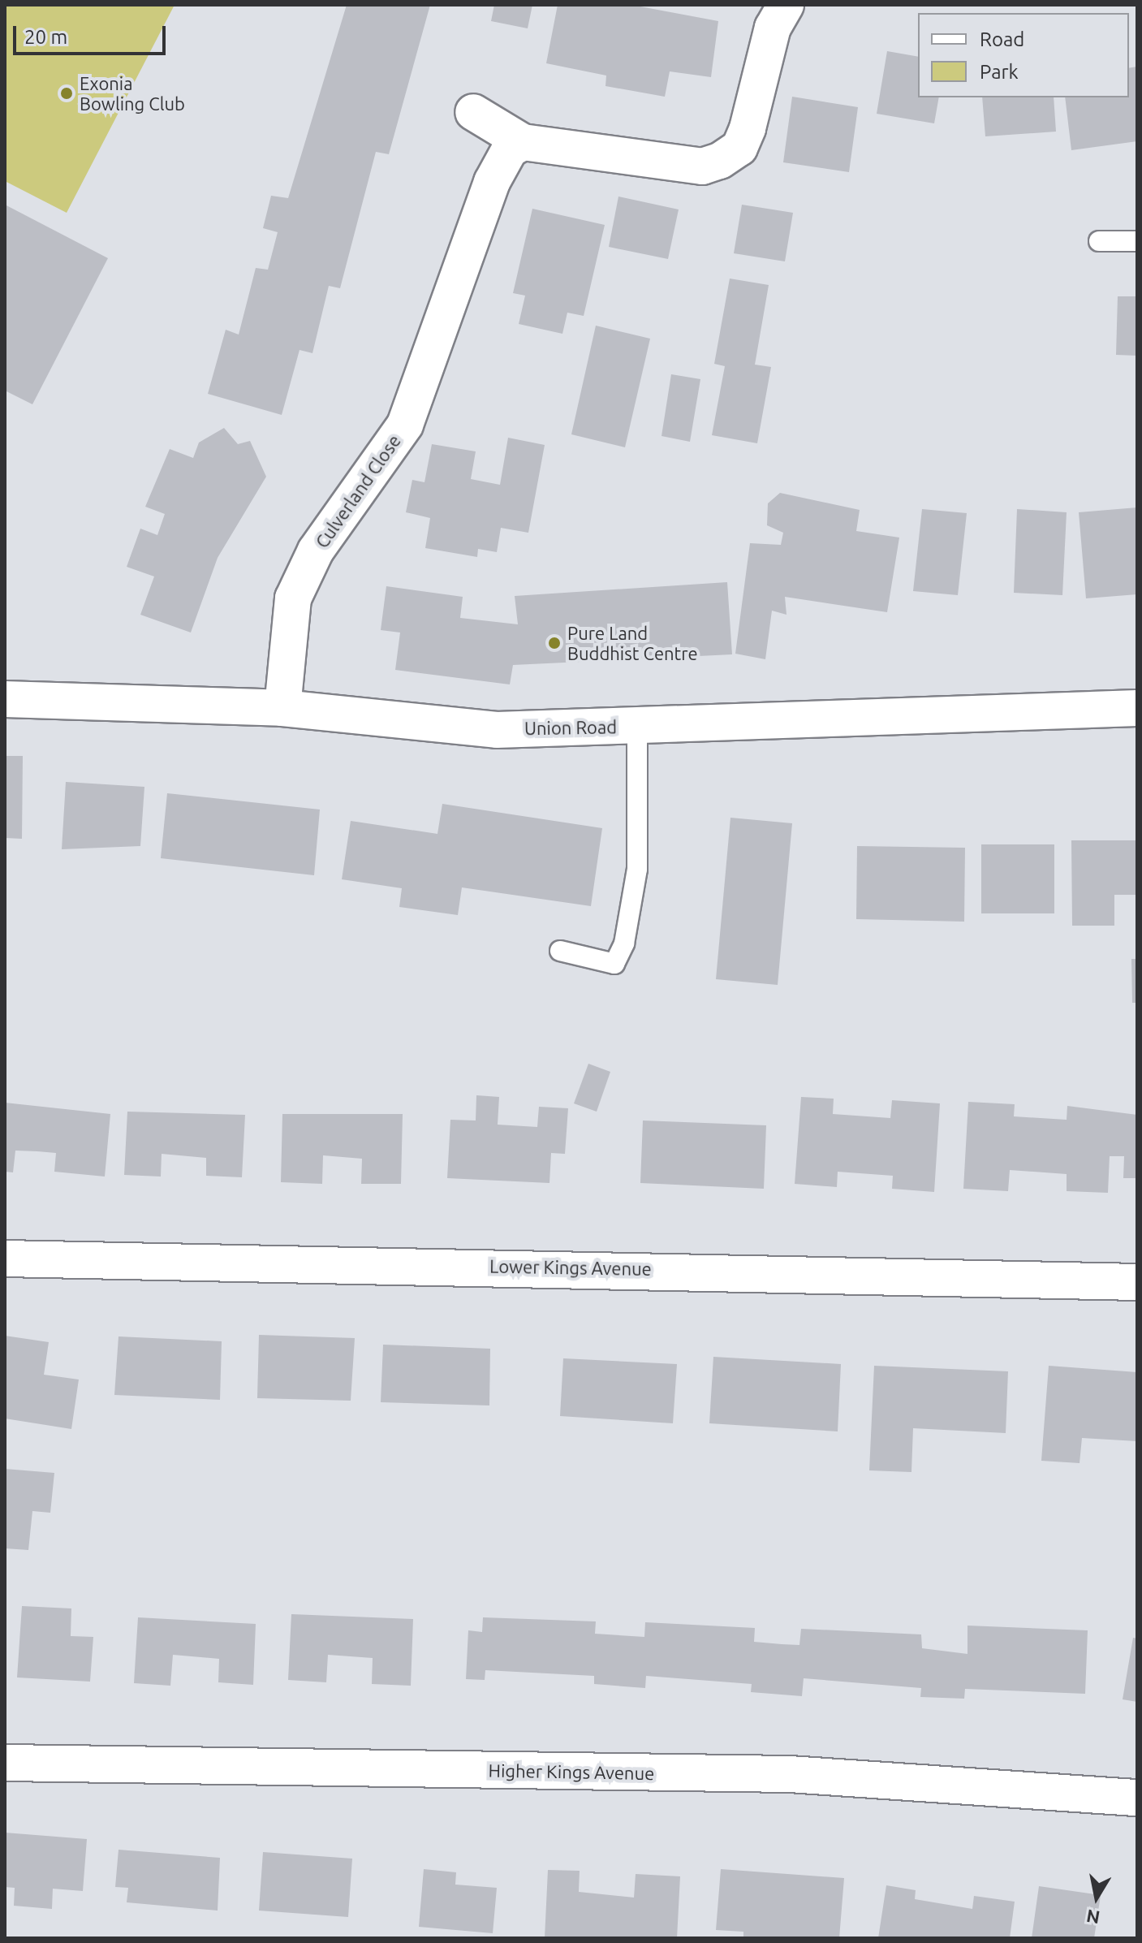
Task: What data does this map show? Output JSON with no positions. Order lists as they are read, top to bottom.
{
  "streets": {
    "street": [
      "Culverland Close",
      "Union Road",
      "Lower Kings Avenue",
      "Higher Kings Avenue"
    ]
  },
  "crossings": [
    ["Culverland Close", "Union Road"]
  ],
  "places": ["Exonia Bowling Club", "Pure Land Buddhist Centre"],
  "legend": ["Road", "Park"],
  "scale_bar": "20 m",
  "north": "bottom"
}
